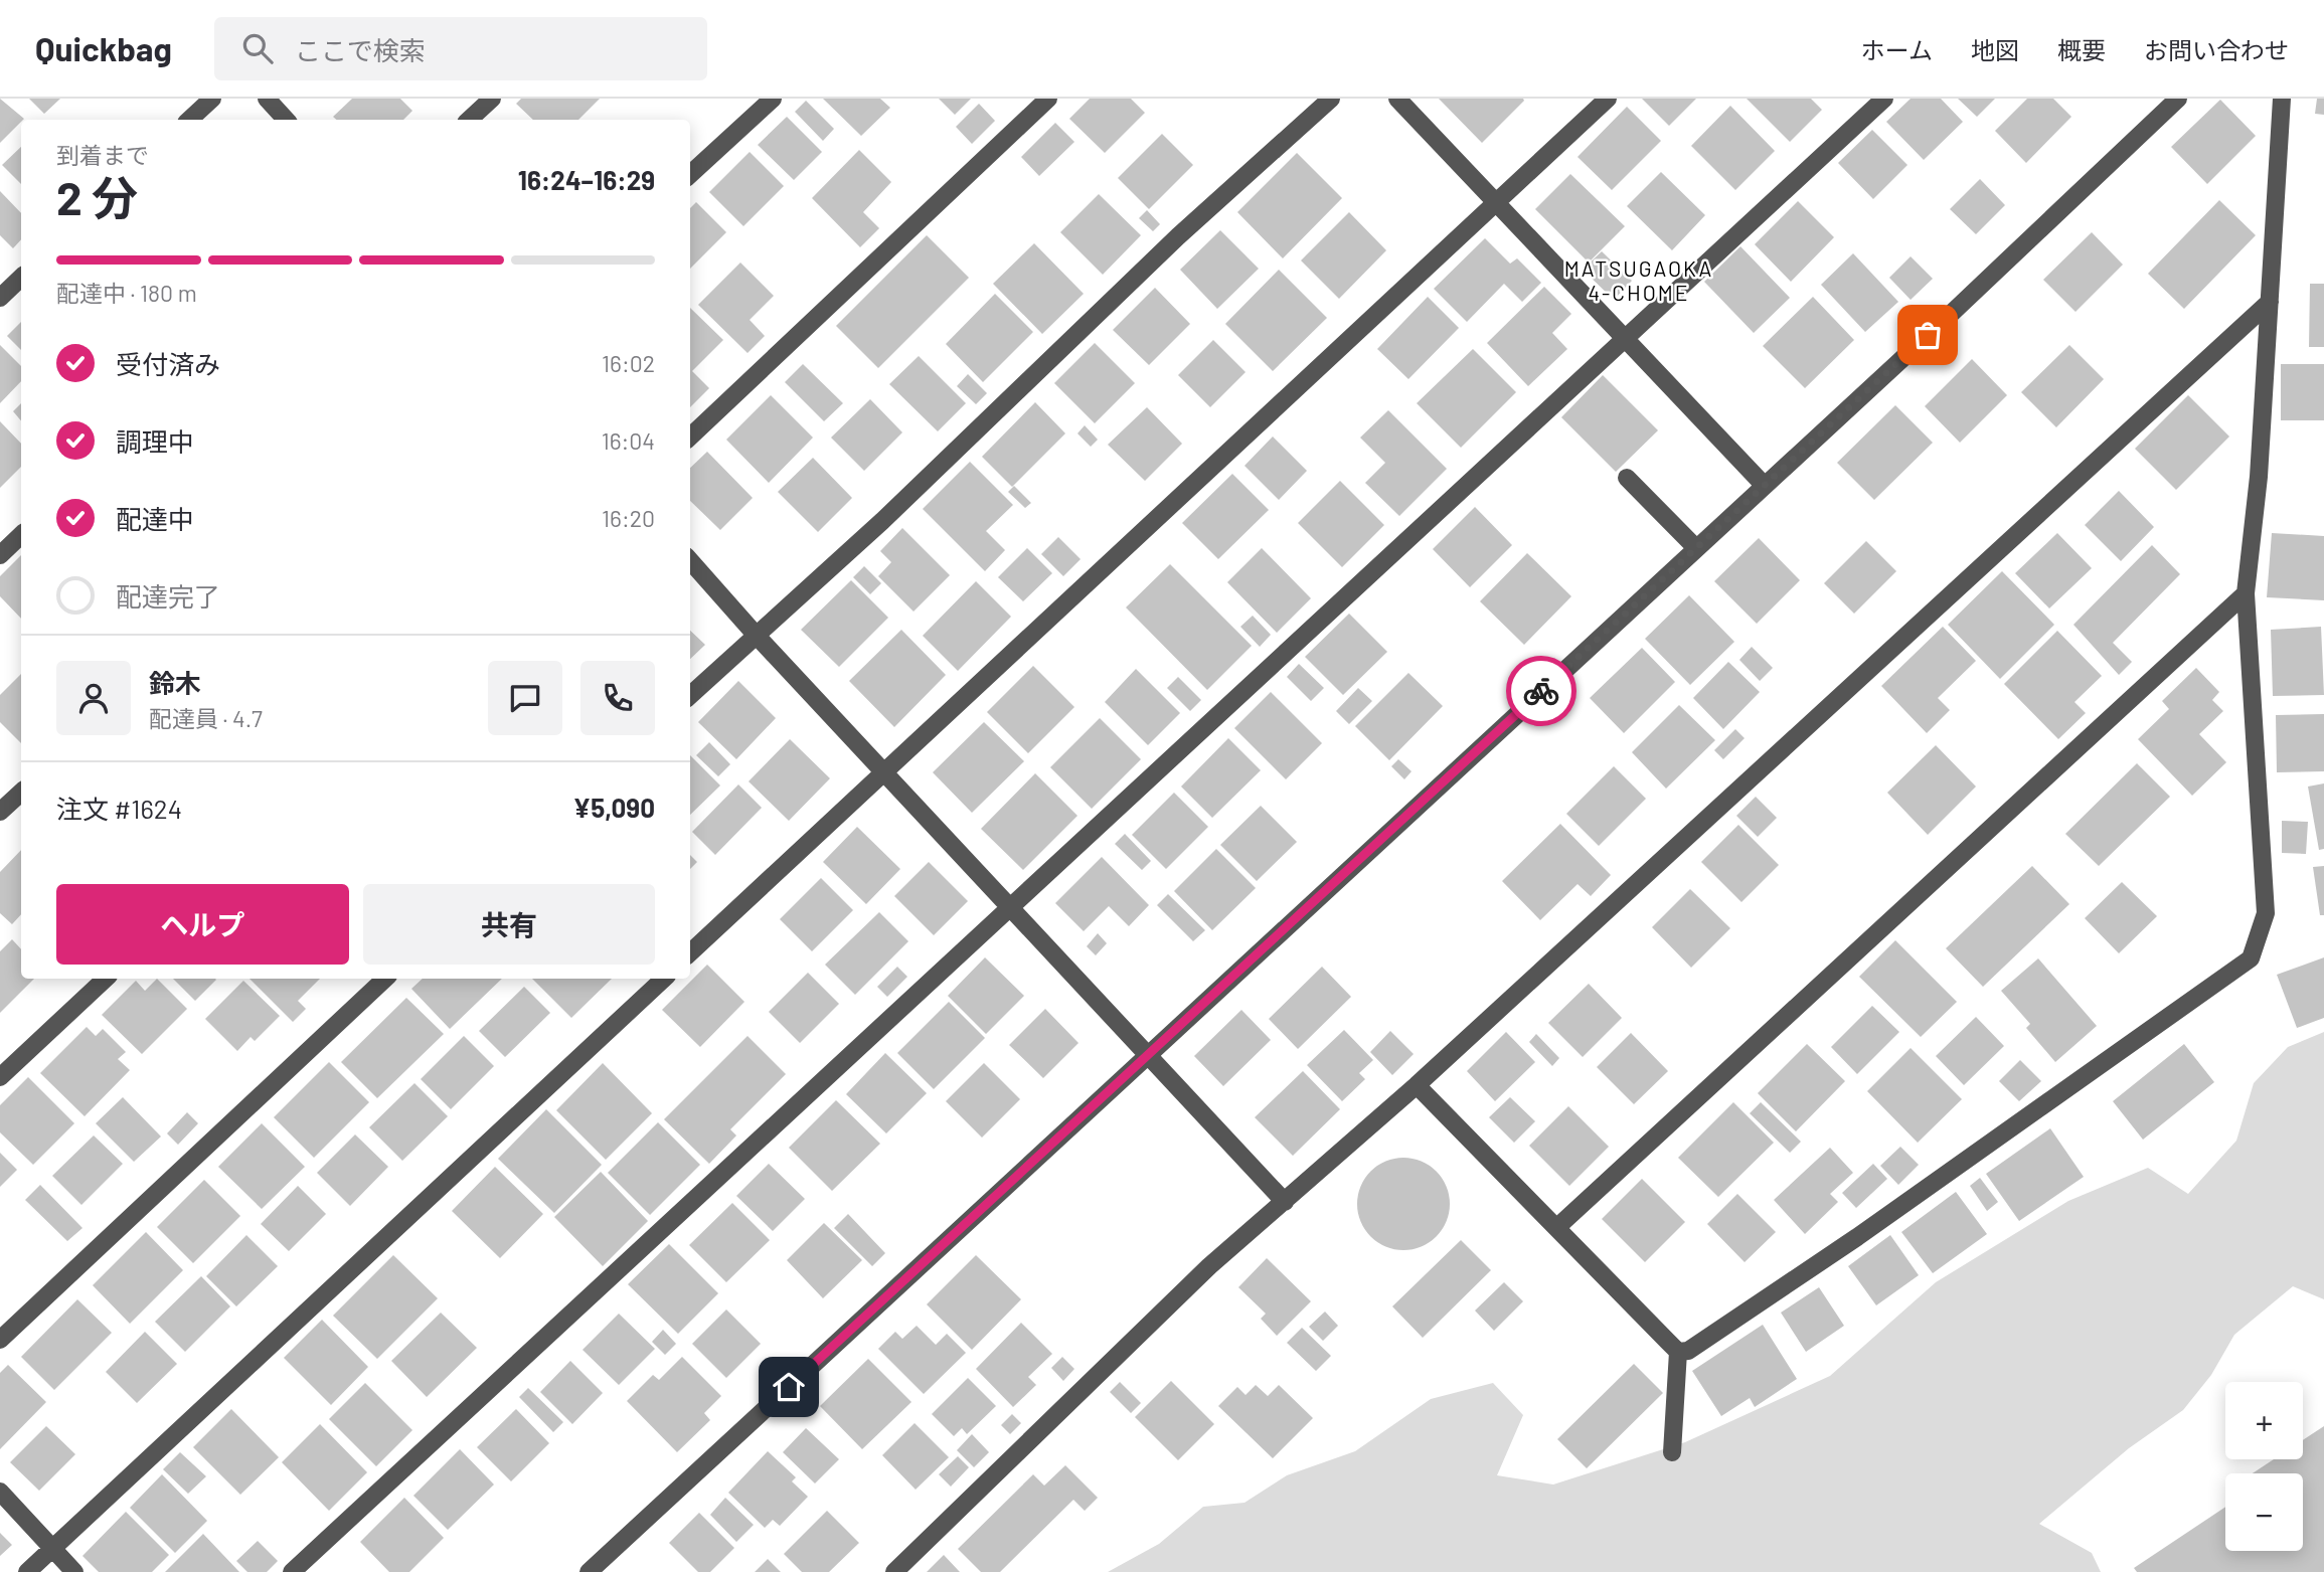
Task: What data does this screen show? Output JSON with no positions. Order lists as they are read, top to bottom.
{
  "districts": ["MATSUGAOKA 4-CHOME"],
  "page": {
    "header": "Quickbag",
    "search": "ここで検索",
    "nav": [
      "ホーム",
      "地図",
      "概要",
      "お問い合わせ"
    ],
    "heading": ["2 分", "到着まで", "16:24–16:29"],
    "panel": [
      "鈴木",
      "配達員 · 4.7",
      "注文 #1624",
      "¥5,090"
    ],
    "bar": "配達中 · 180 m",
    "list": [
      ["受付済み", "16:02"],
      ["調理中", "16:04"],
      ["配達中", "16:20"],
      "配達完了"
    ],
    "buttons": ["ヘルプ", "共有"],
    "map_buttons": ["+", "−"]
  }
}
